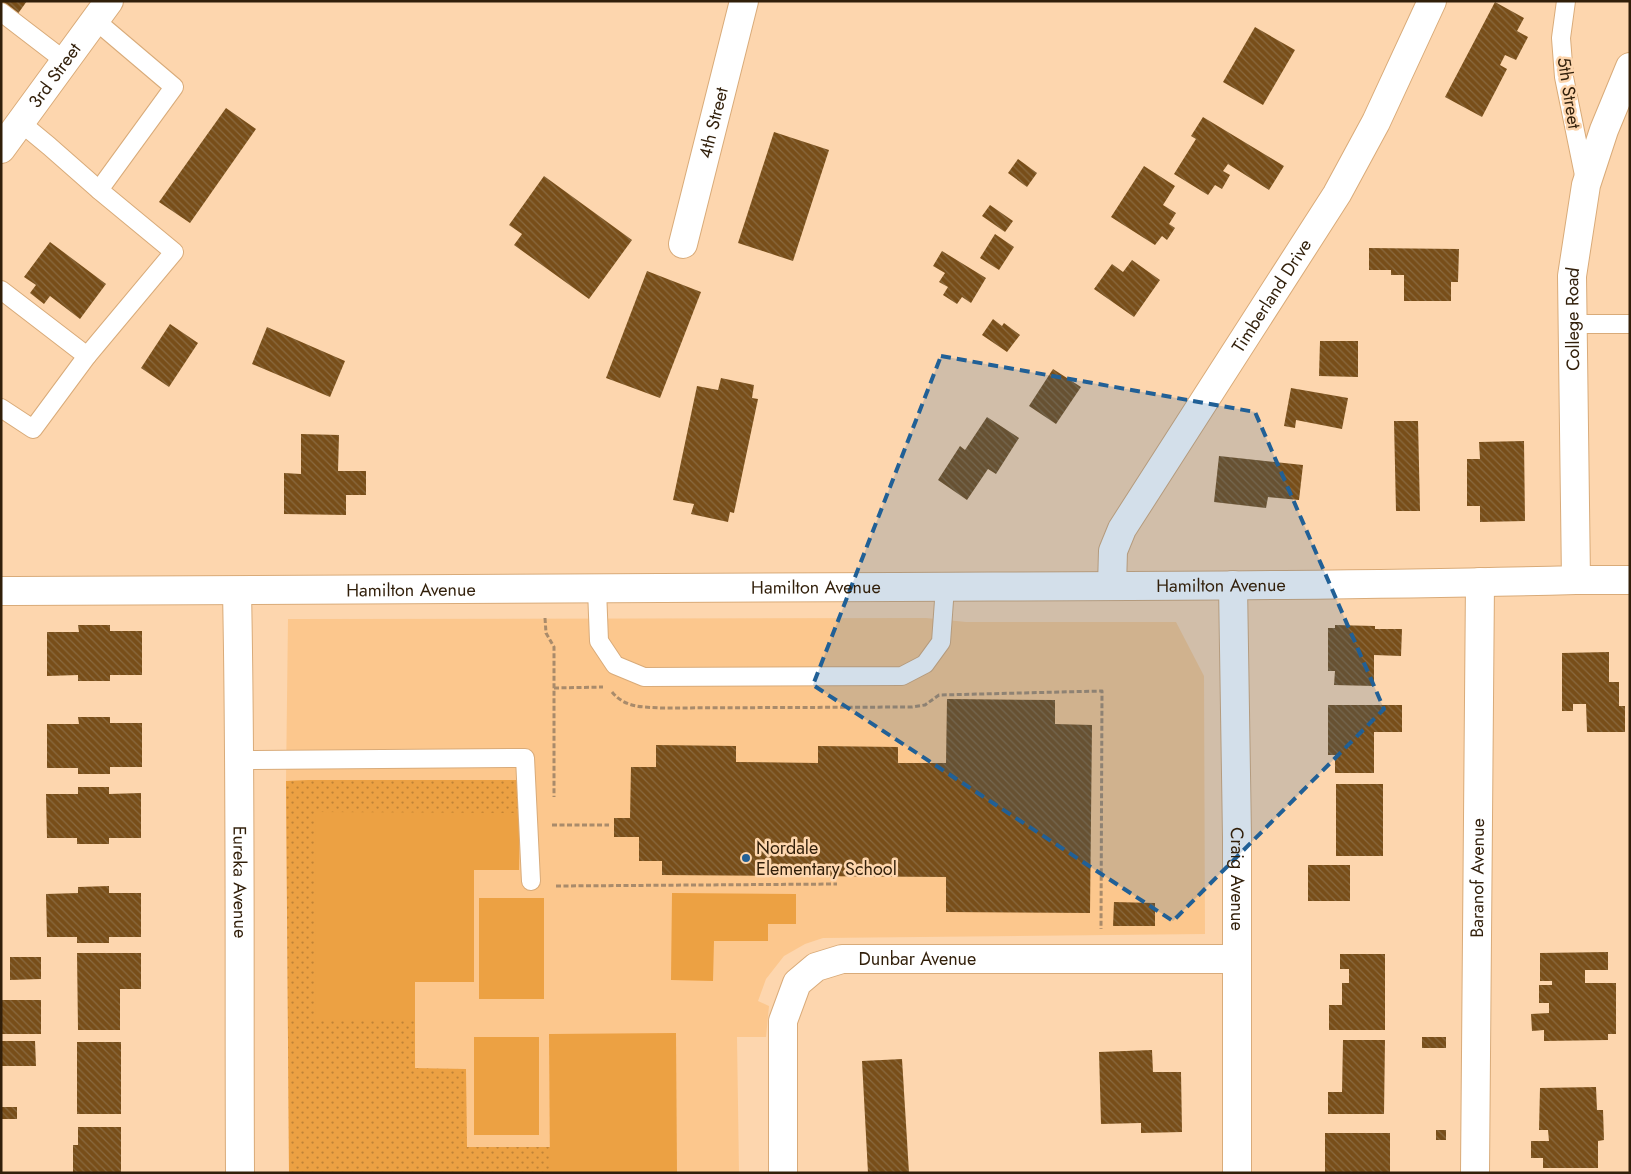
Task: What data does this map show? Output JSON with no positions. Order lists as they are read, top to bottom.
{
  "streets": {
    "street": [
      "3rd Street",
      "4th Street",
      "Timberland Drive",
      "College Road",
      "Hamilton Avenue",
      "Baranof Avenue",
      "Craig Avenue",
      "Eureka Avenue",
      "Dunbar Avenue"
    ],
    "lane": ["5th Street"]
  },
  "crossings": [
    ["5th Street", "College Road"],
    ["Timberland Drive", "Hamilton Avenue"],
    ["College Road", "Hamilton Avenue"],
    ["Hamilton Avenue", "Baranof Avenue"],
    ["Hamilton Avenue", "Craig Avenue"],
    ["Hamilton Avenue", "Eureka Avenue"],
    ["Craig Avenue", "Dunbar Avenue"]
  ],
  "places": ["Nordale Elementary School"]
}
